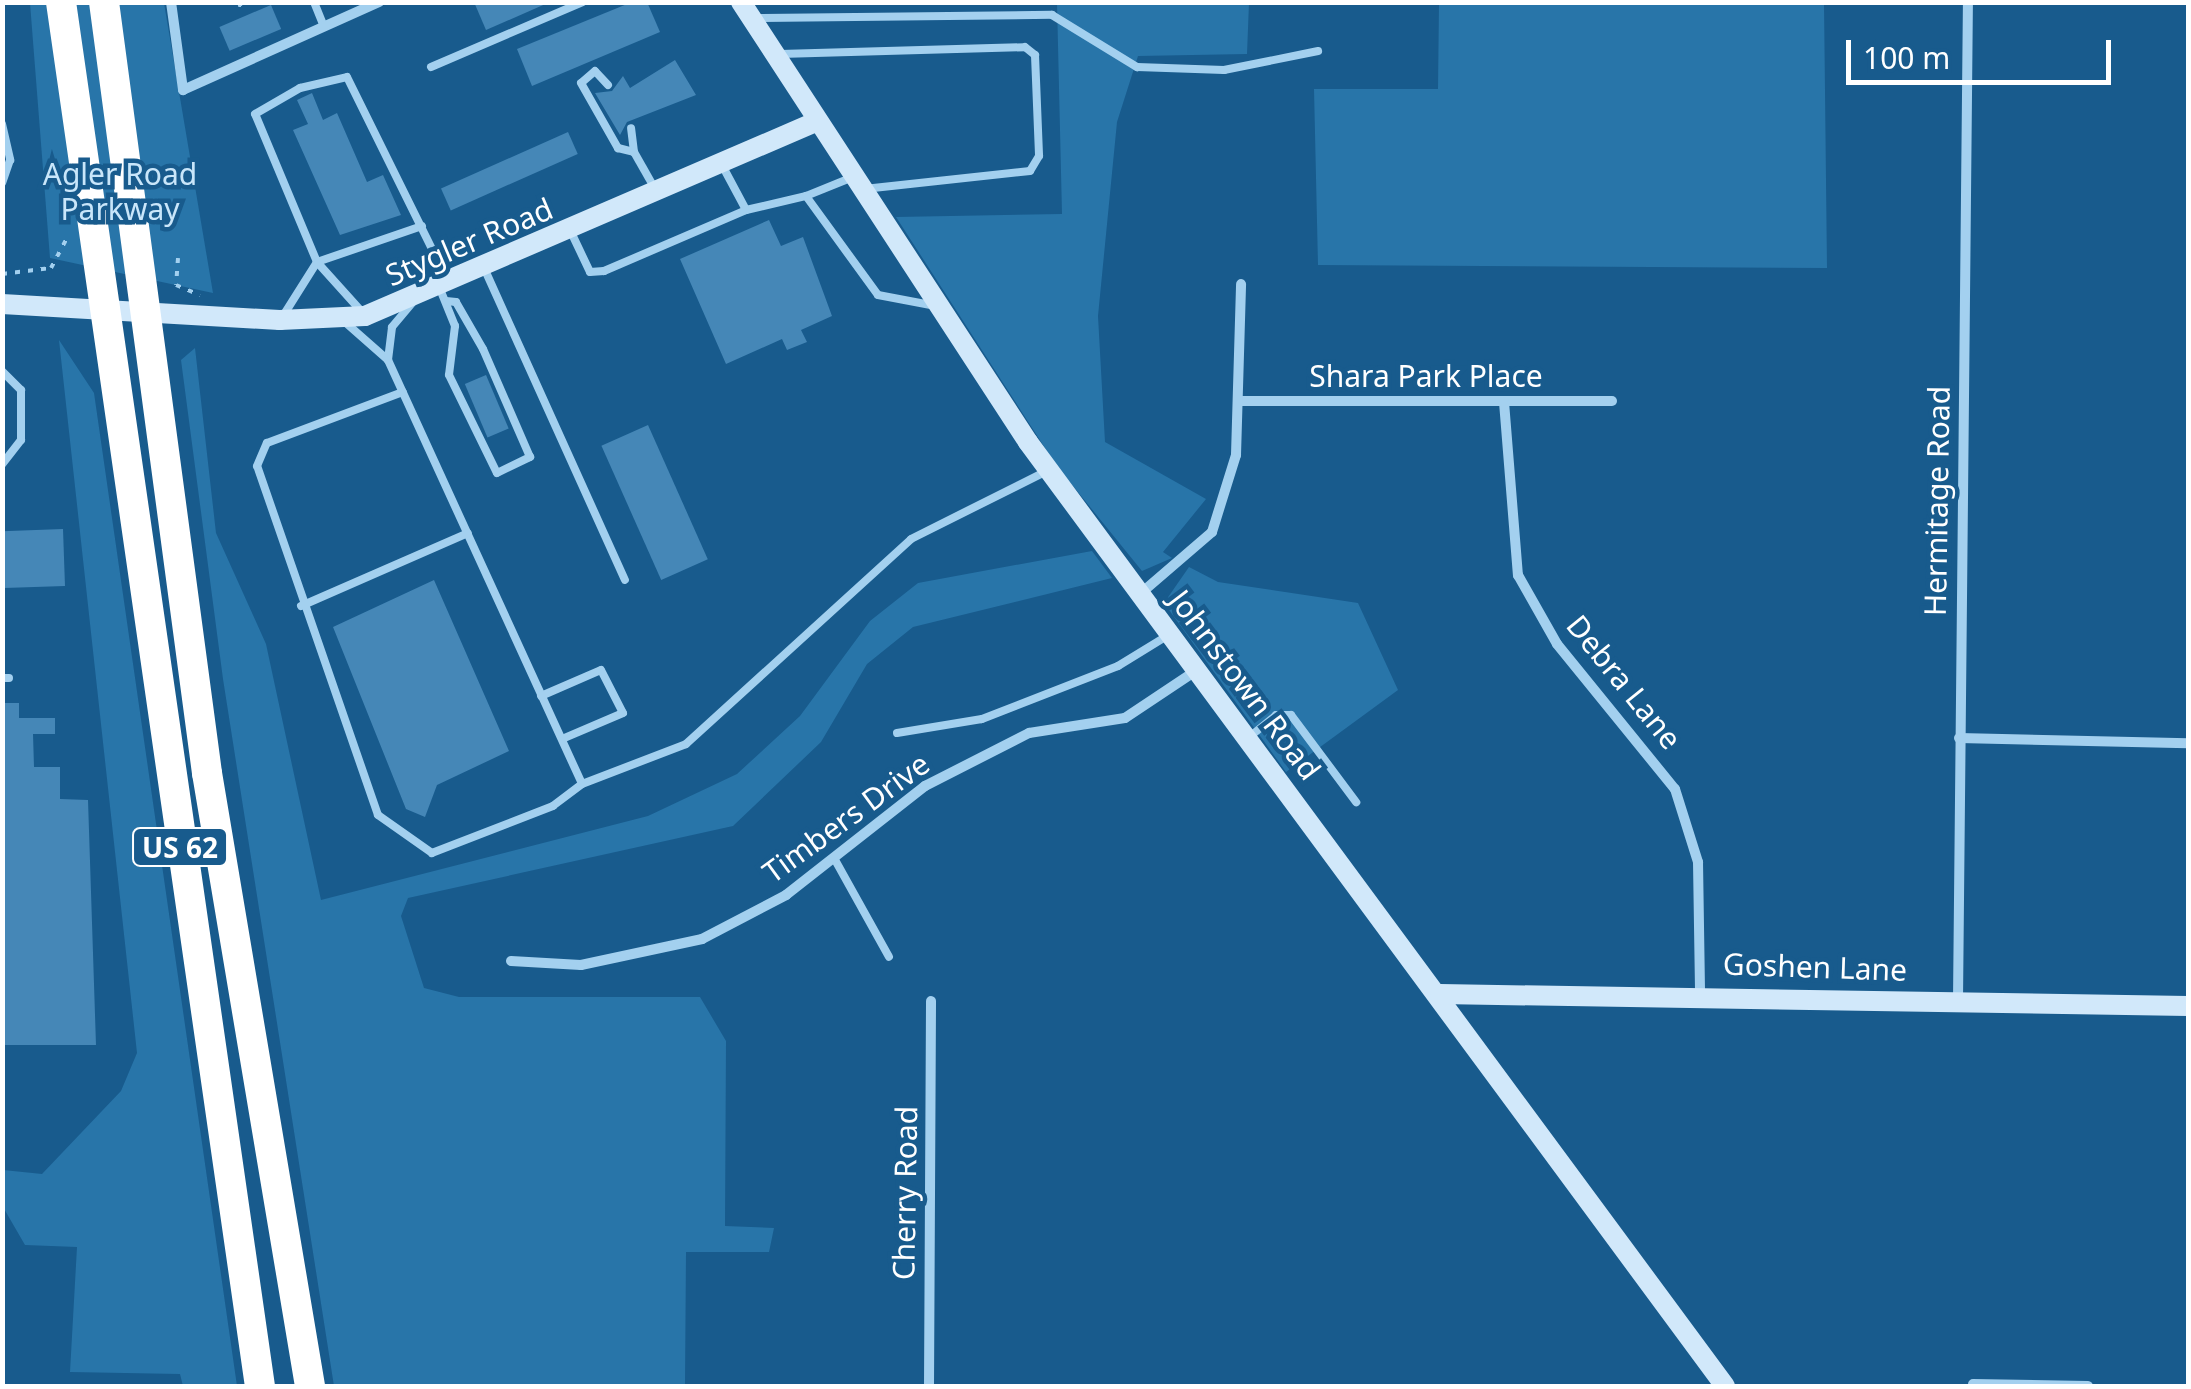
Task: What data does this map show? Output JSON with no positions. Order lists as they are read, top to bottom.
{
  "streets": {
    "highway": ["US 62"],
    "main road": ["Stygler Road", "Johnstown Road", "Goshen Lane"],
    "street": [
      "Shara Park Place",
      "Hermitage Road",
      "Debra Lane",
      "Timbers Drive",
      "Cherry Road"
    ]
  },
  "crossings": [
    ["Stygler Road", "Johnstown Road"],
    ["Stygler Road", "US 62"],
    ["Shara Park Place", "Debra Lane"],
    ["Hermitage Road", "Goshen Lane"],
    ["Debra Lane", "Goshen Lane"],
    ["Johnstown Road", "Timbers Drive"],
    ["Johnstown Road", "Goshen Lane"]
  ],
  "parks": ["Agler Road Parkway"],
  "scale_bar": "100 m"
}
